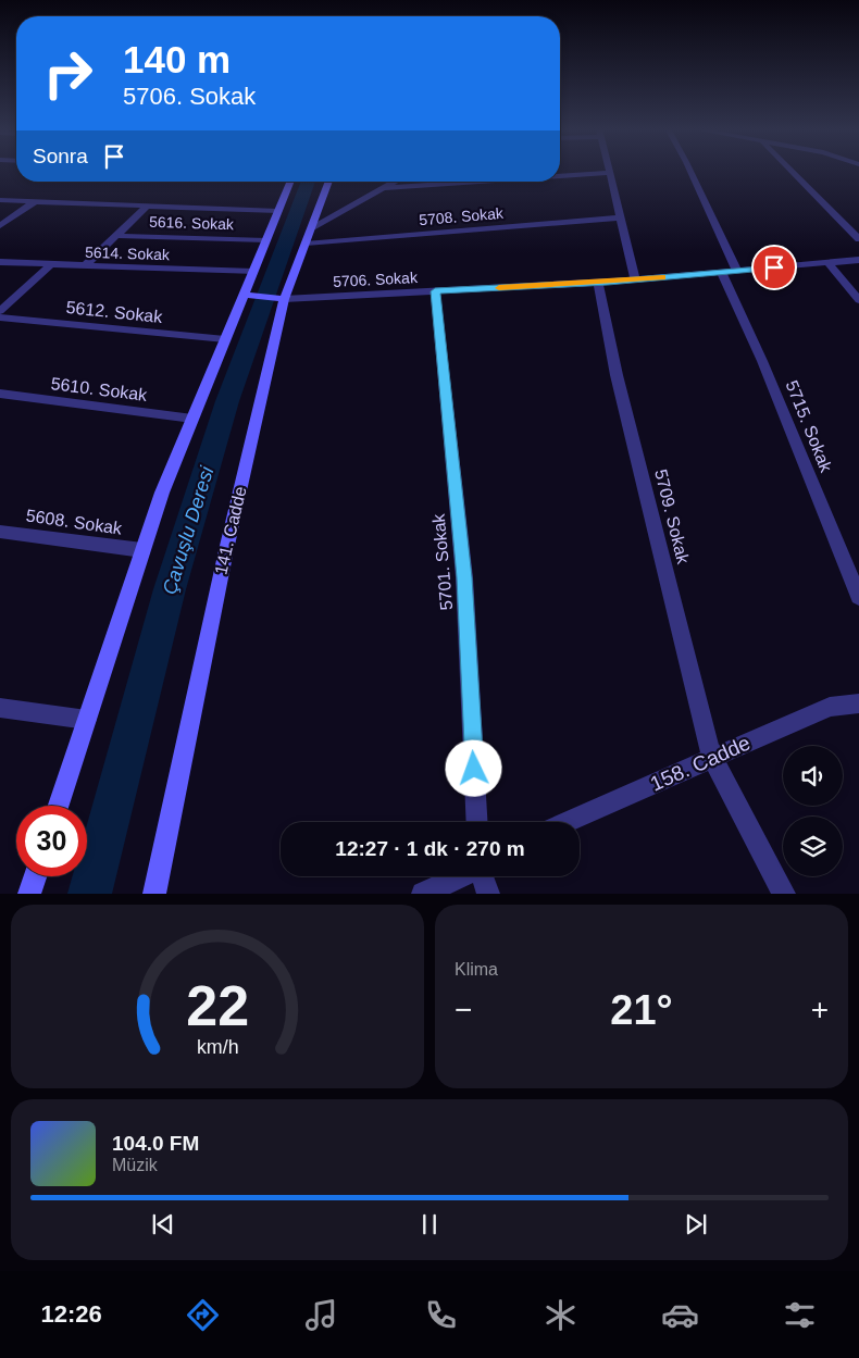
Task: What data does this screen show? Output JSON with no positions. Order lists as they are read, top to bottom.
{
  "streets": {
    "street": [
      "5708. Sokak",
      "5616. Sokak",
      "5614. Sokak",
      "5706. Sokak",
      "5612. Sokak",
      "5610. Sokak",
      "5715. Sokak",
      "5709. Sokak",
      "5608. Sokak",
      "141. Cadde",
      "5701. Sokak",
      "158. Cadde"
    ]
  },
  "crossings": [
    ["5708. Sokak", "141. Cadde"],
    ["5706. Sokak", "5715. Sokak"],
    ["5706. Sokak", "5709. Sokak"],
    ["5706. Sokak", "141. Cadde"],
    ["5706. Sokak", "5701. Sokak"],
    ["5709. Sokak", "158. Cadde"]
  ],
  "water": ["Çavuşlu Deresi"],
  "page": {
    "turn": ["140 m", "5706. Sokak"],
    "then": "Sonra",
    "limit": "30",
    "trip": "12:27 · 1 dk · 270 m",
    "tile": "Klima",
    "heat": ["−", "21°", "+"],
    "song": ["104.0 FM", "Müzik"],
    "tabs": "12:26",
    "gauge": ["22", "km/h"]
  }
}
